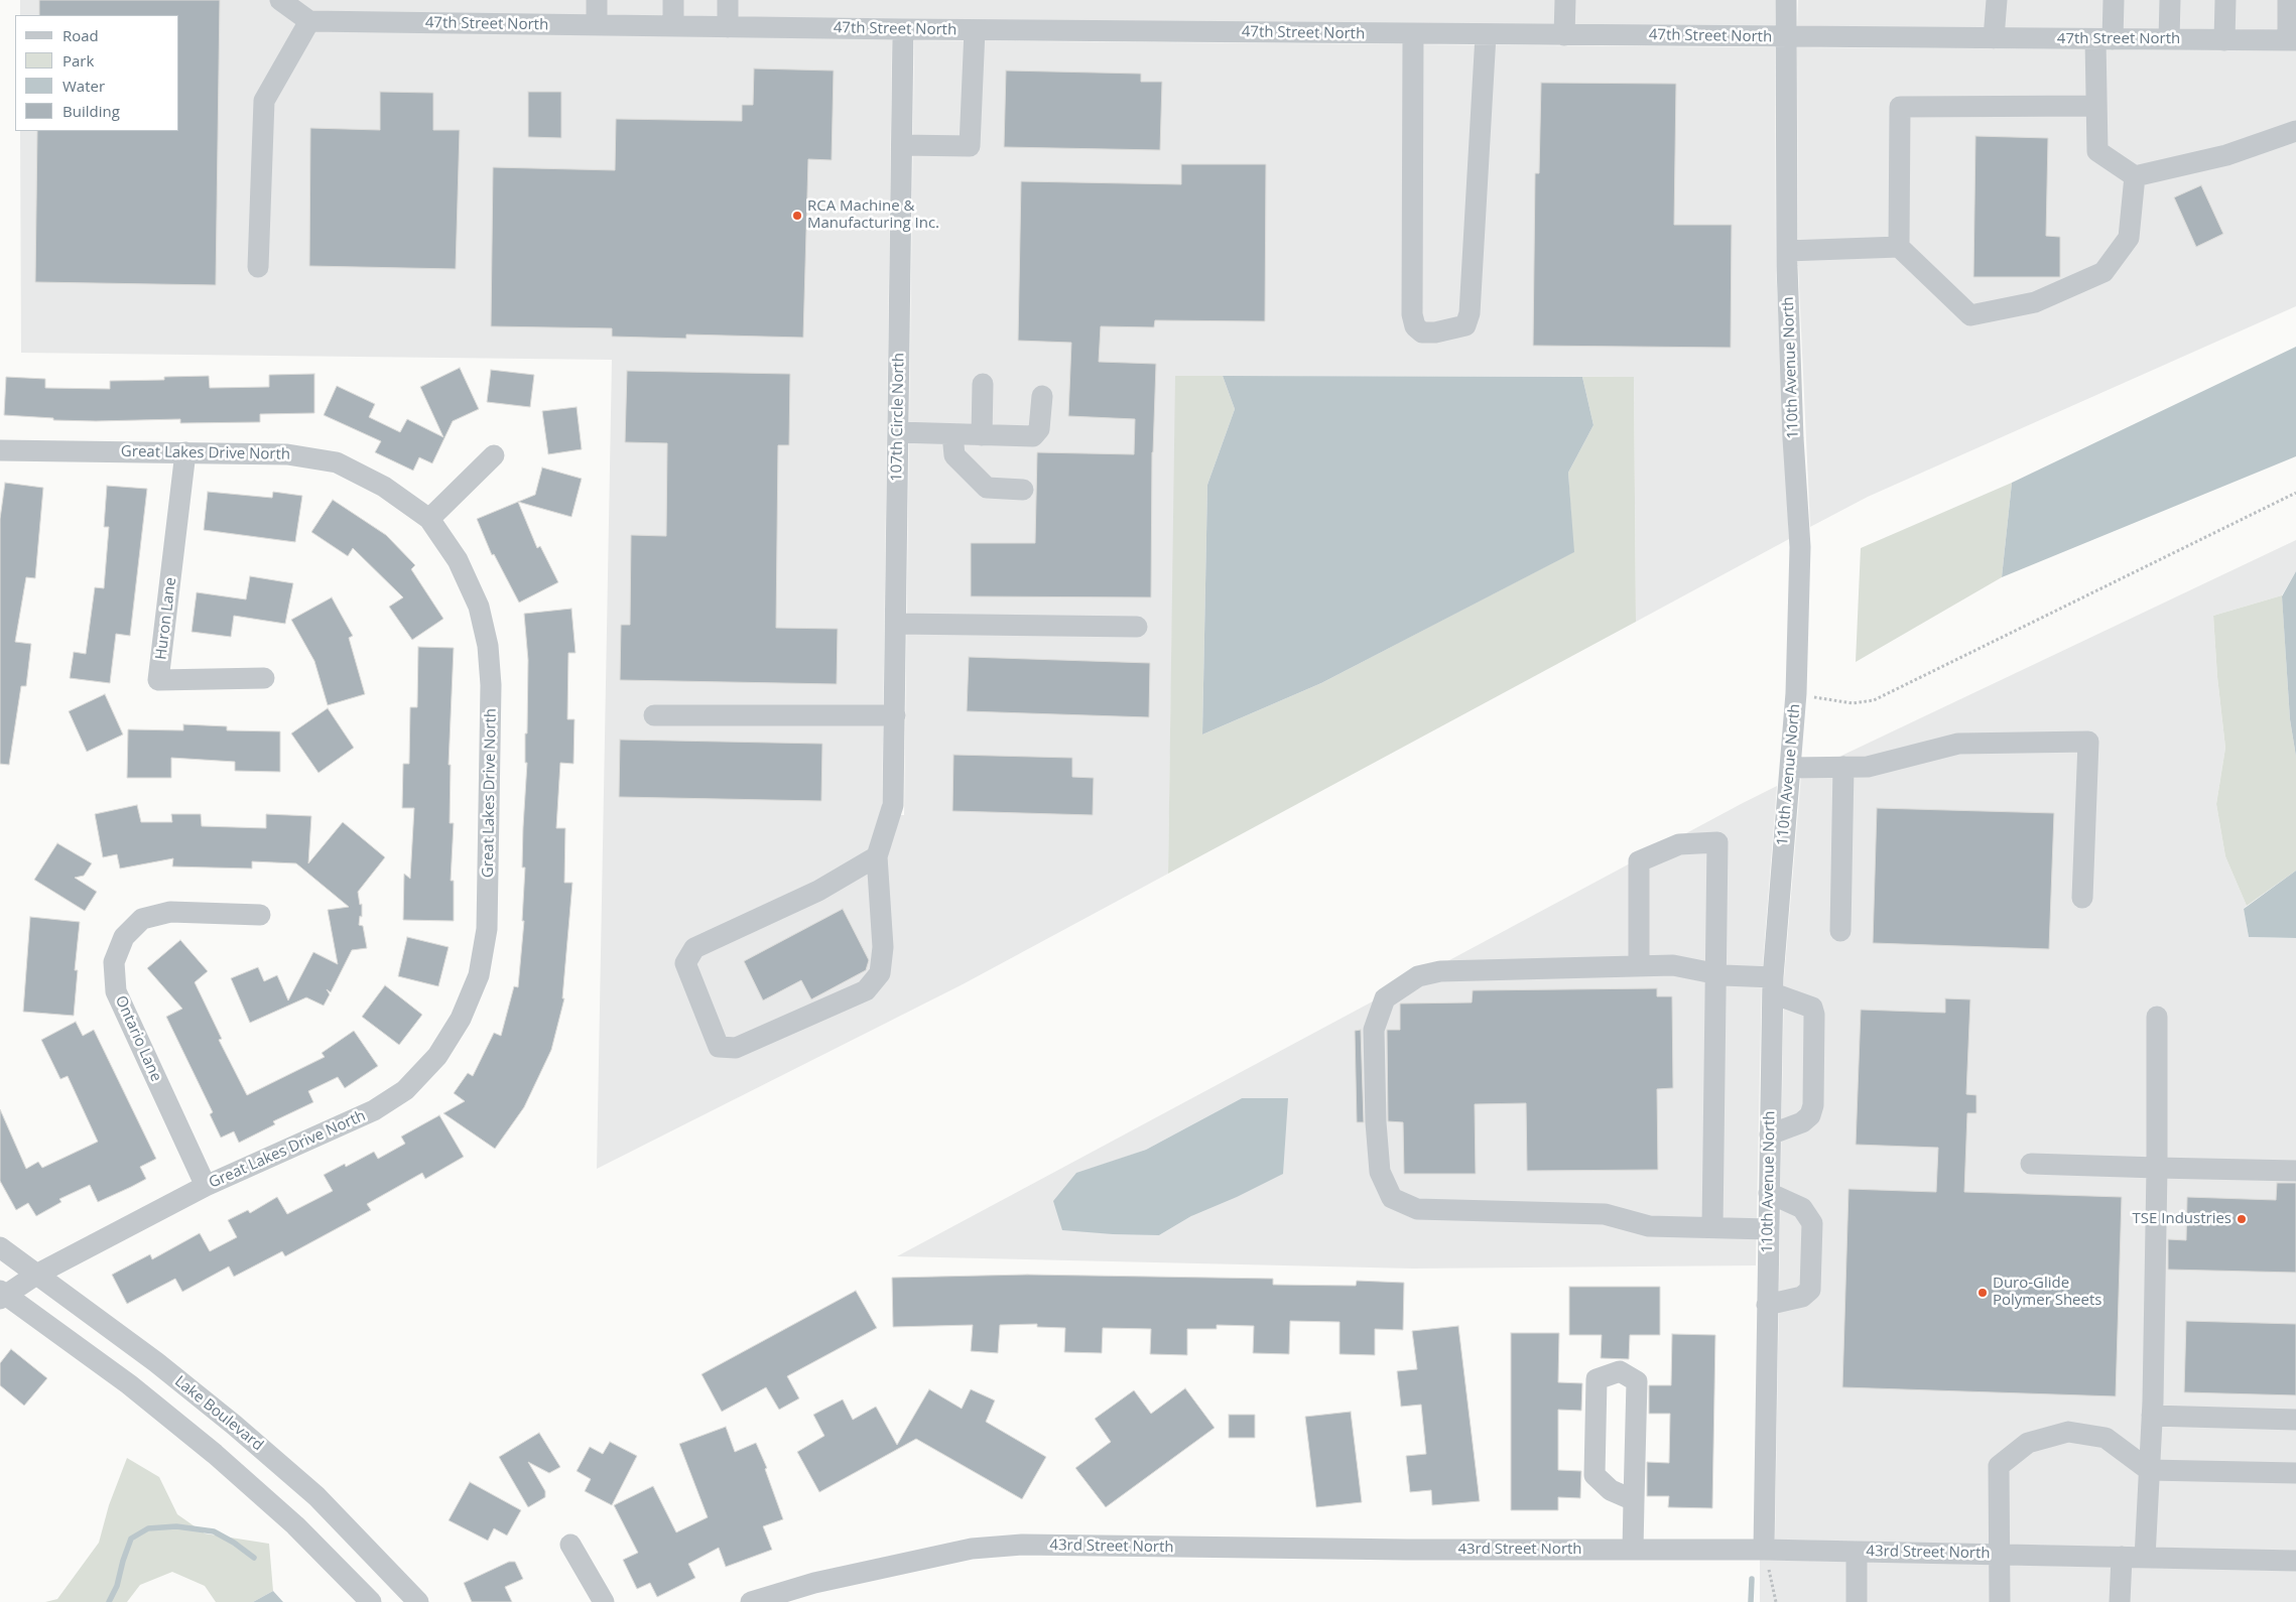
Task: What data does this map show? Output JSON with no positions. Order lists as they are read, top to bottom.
{
  "streets": {
    "street": [
      "47th Street North",
      "110th Avenue North",
      "107th Circle North",
      "Great Lakes Drive North",
      "Huron Lane",
      "Ontario Lane",
      "Lake Boulevard",
      "43rd Street North"
    ]
  },
  "crossings": [
    ["47th Street North", "110th Avenue North"],
    ["47th Street North", "107th Circle North"],
    ["110th Avenue North", "43rd Street North"],
    ["Great Lakes Drive North", "Huron Lane"],
    ["Great Lakes Drive North", "Ontario Lane"],
    ["Great Lakes Drive North", "Lake Boulevard"]
  ],
  "places": ["RCA Machine & Manufacturing Inc.", "TSE Industries", "Duro-Glide Polymer Sheets"],
  "legend": [
    "Road",
    "Park",
    "Water",
    "Building"
  ]
}
